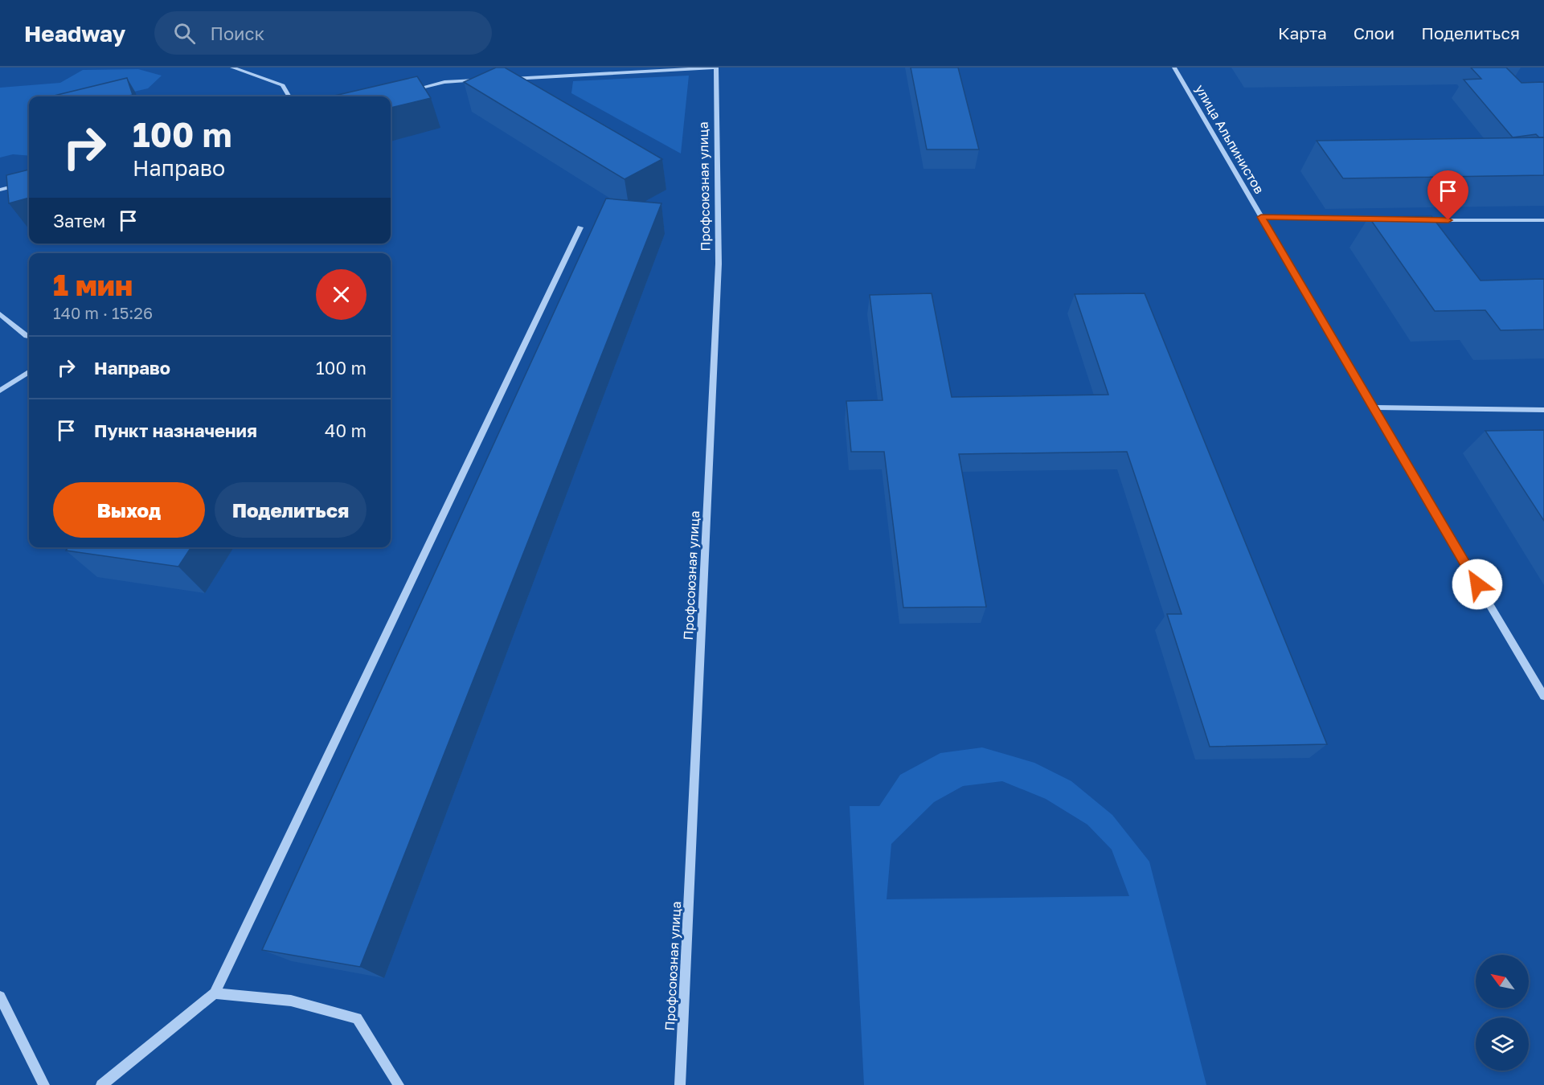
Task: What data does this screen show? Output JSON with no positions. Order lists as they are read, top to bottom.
{
  "streets": {
    "street": ["улица Альпинистов", "Профсоюзная улица"]
  },
  "north": "top left",
  "page": {
    "header": "Headway",
    "search": "Поиск",
    "nav": ["Карта", "Слои", "Поделиться"],
    "turn": ["100 m", "Направо"],
    "then": "Затем",
    "heading": ["1 мин", "140 m · 15:26"],
    "list": [
      {
        "name": "Направо",
        "value": "100 m"
      },
      {
        "name": "Пункт назначения",
        "value": "40 m"
      }
    ],
    "buttons": ["Выход", "Поделиться"]
  }
}
